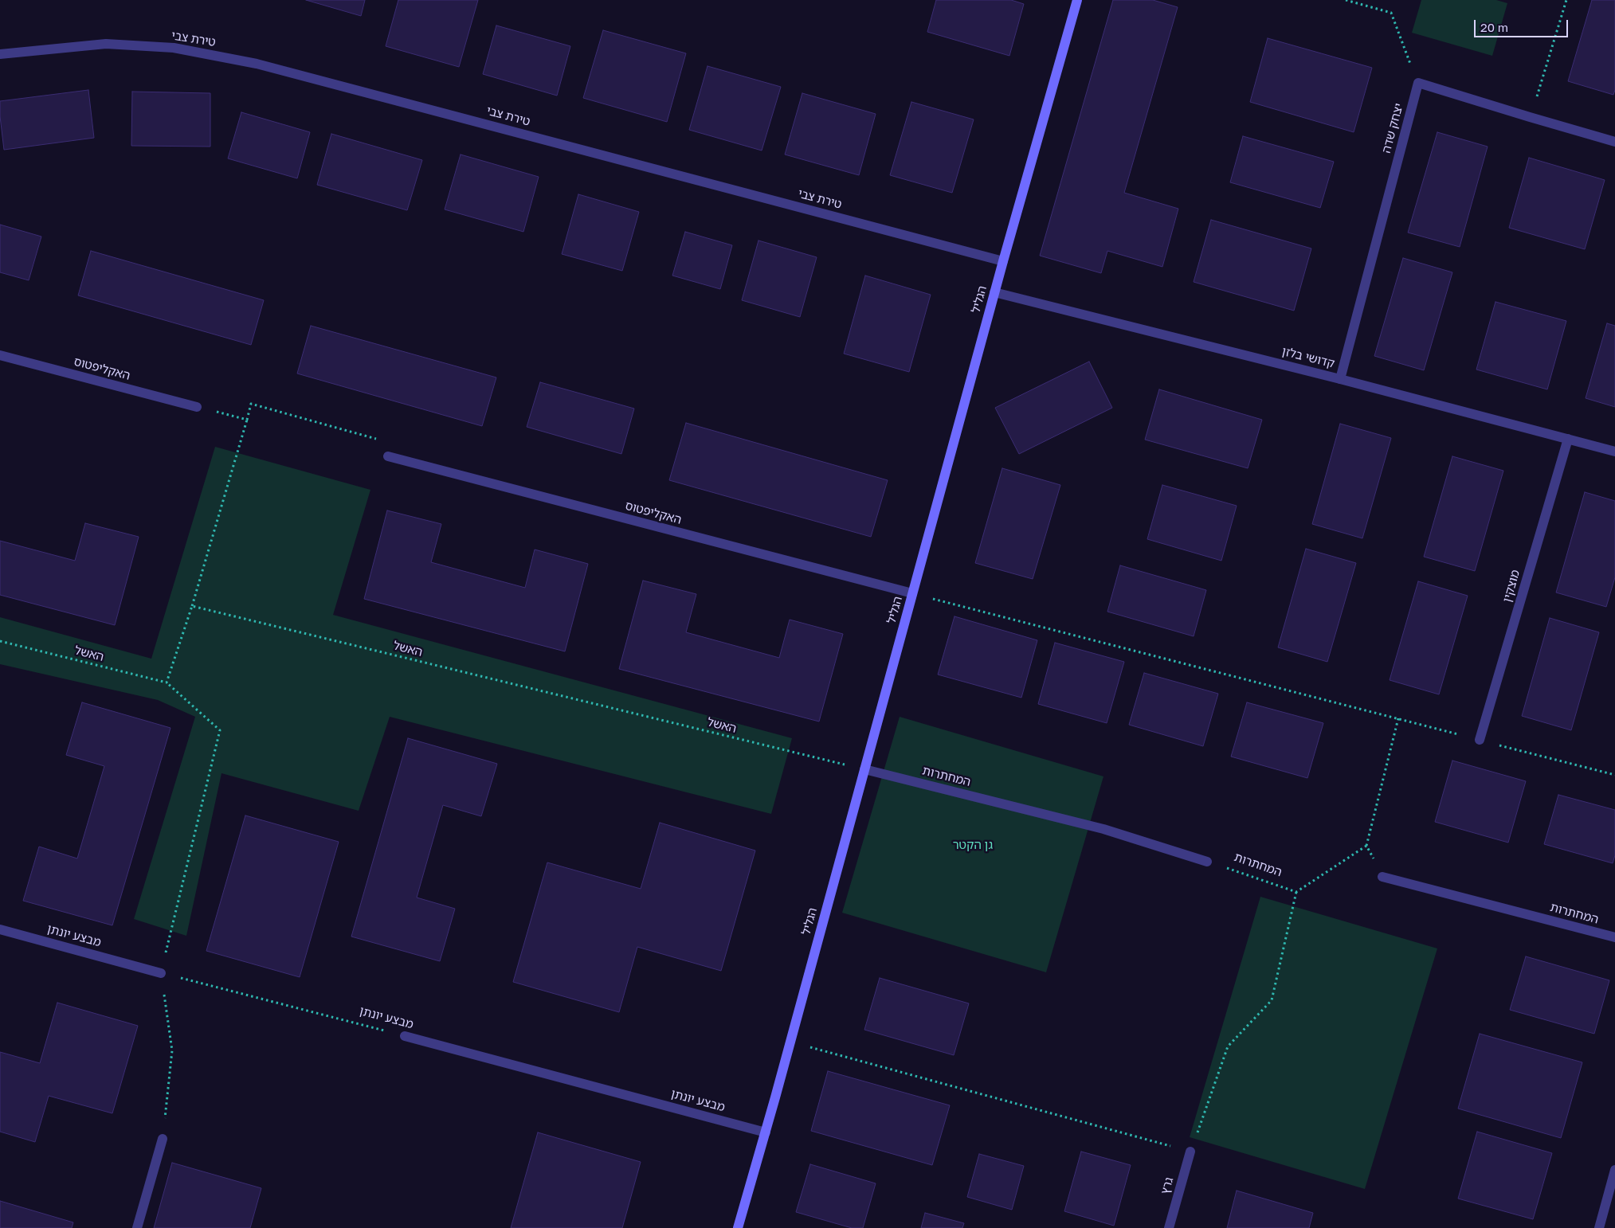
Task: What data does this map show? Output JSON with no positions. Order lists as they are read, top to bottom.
{
  "streets": {
    "street": [
      "טירת צבי",
      "יצחק שדה",
      "הגליל",
      "קדושי בלזן",
      "האקליפטוס",
      "מוצקין",
      "המחתרות",
      "מבצע יונתן",
      "גרץ"
    ],
    "path": ["האשל"]
  },
  "crossings": [
    ["טירת צבי", "הגליל"],
    ["יצחק שדה", "קדושי בלזן"],
    ["הגליל", "קדושי בלזן"],
    ["הגליל", "האקליפטוס"],
    ["הגליל", "האשל"],
    ["הגליל", "המחתרות"],
    ["הגליל", "מבצע יונתן"],
    ["קדושי בלזן", "מוצקין"],
    ["האשל", "המחתרות"]
  ],
  "parks": ["גן הקטר"],
  "scale_bar": "20 m"
}
